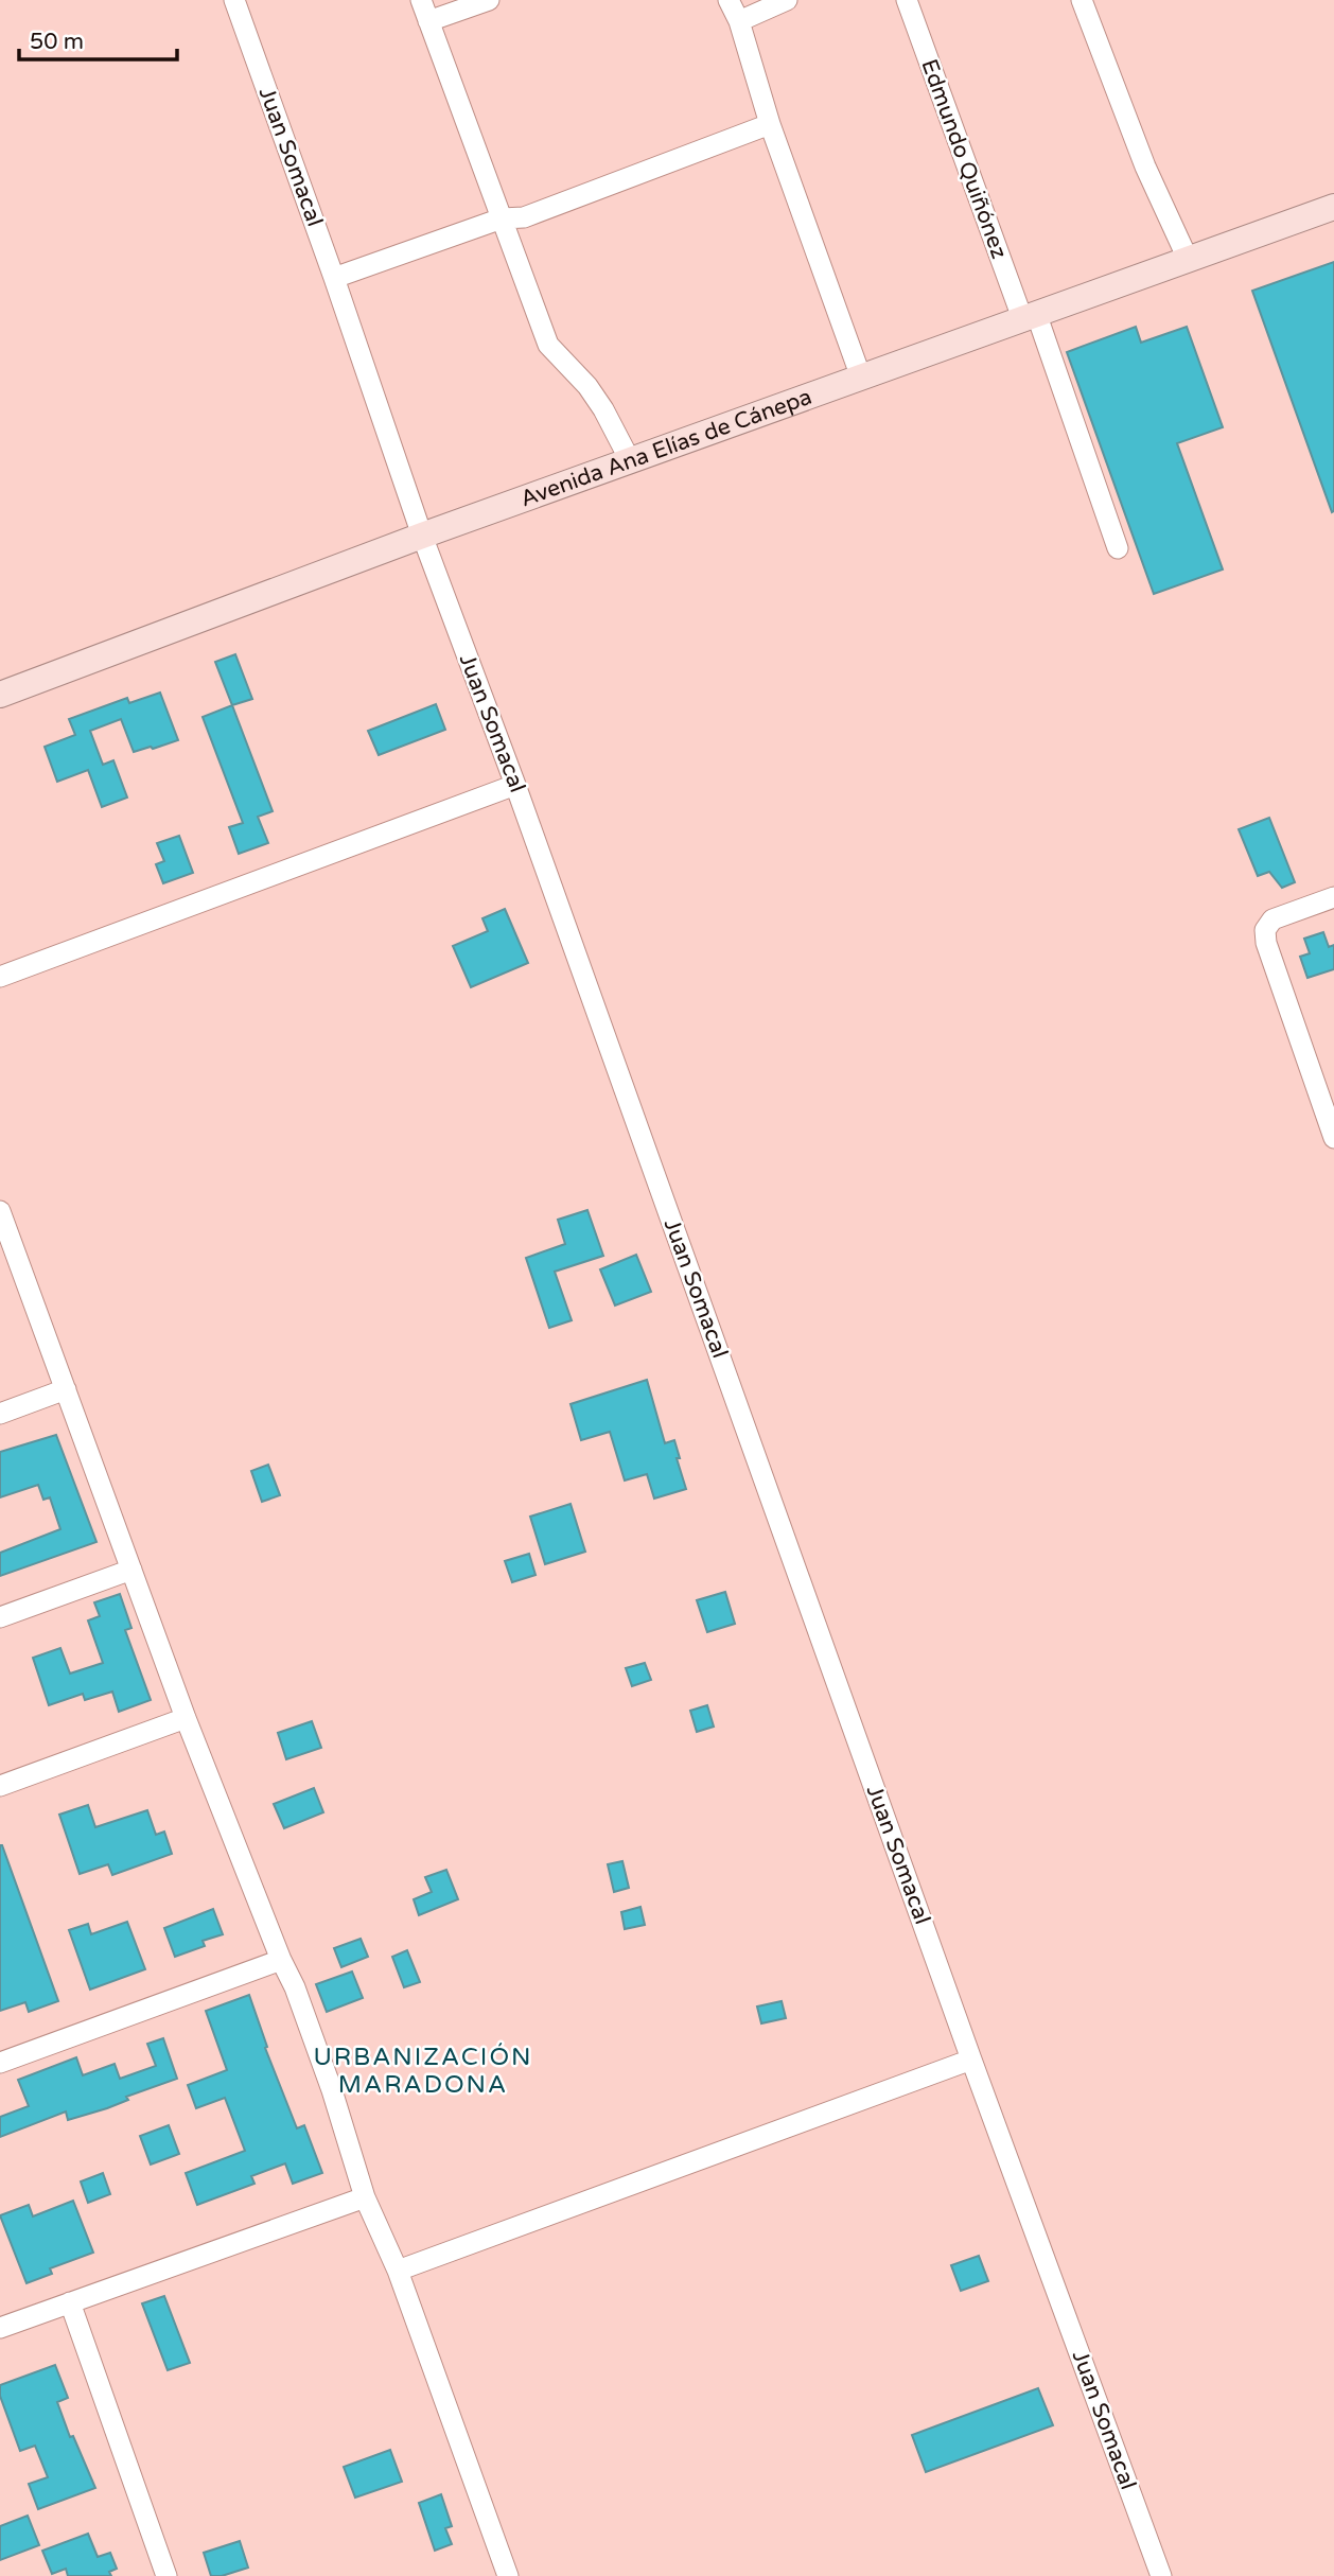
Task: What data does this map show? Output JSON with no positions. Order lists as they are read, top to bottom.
{
  "streets": {
    "main road": ["Avenida Ana Elías de Cánepa"],
    "street": ["Juan Somacal", "Edmundo Quiñónez"]
  },
  "crossings": [
    ["Juan Somacal", "Avenida Ana Elías de Cánepa"],
    ["Edmundo Quiñónez", "Avenida Ana Elías de Cánepa"]
  ],
  "districts": ["URBANIZACIÓN MARADONA"],
  "scale_bar": "50 m"
}
